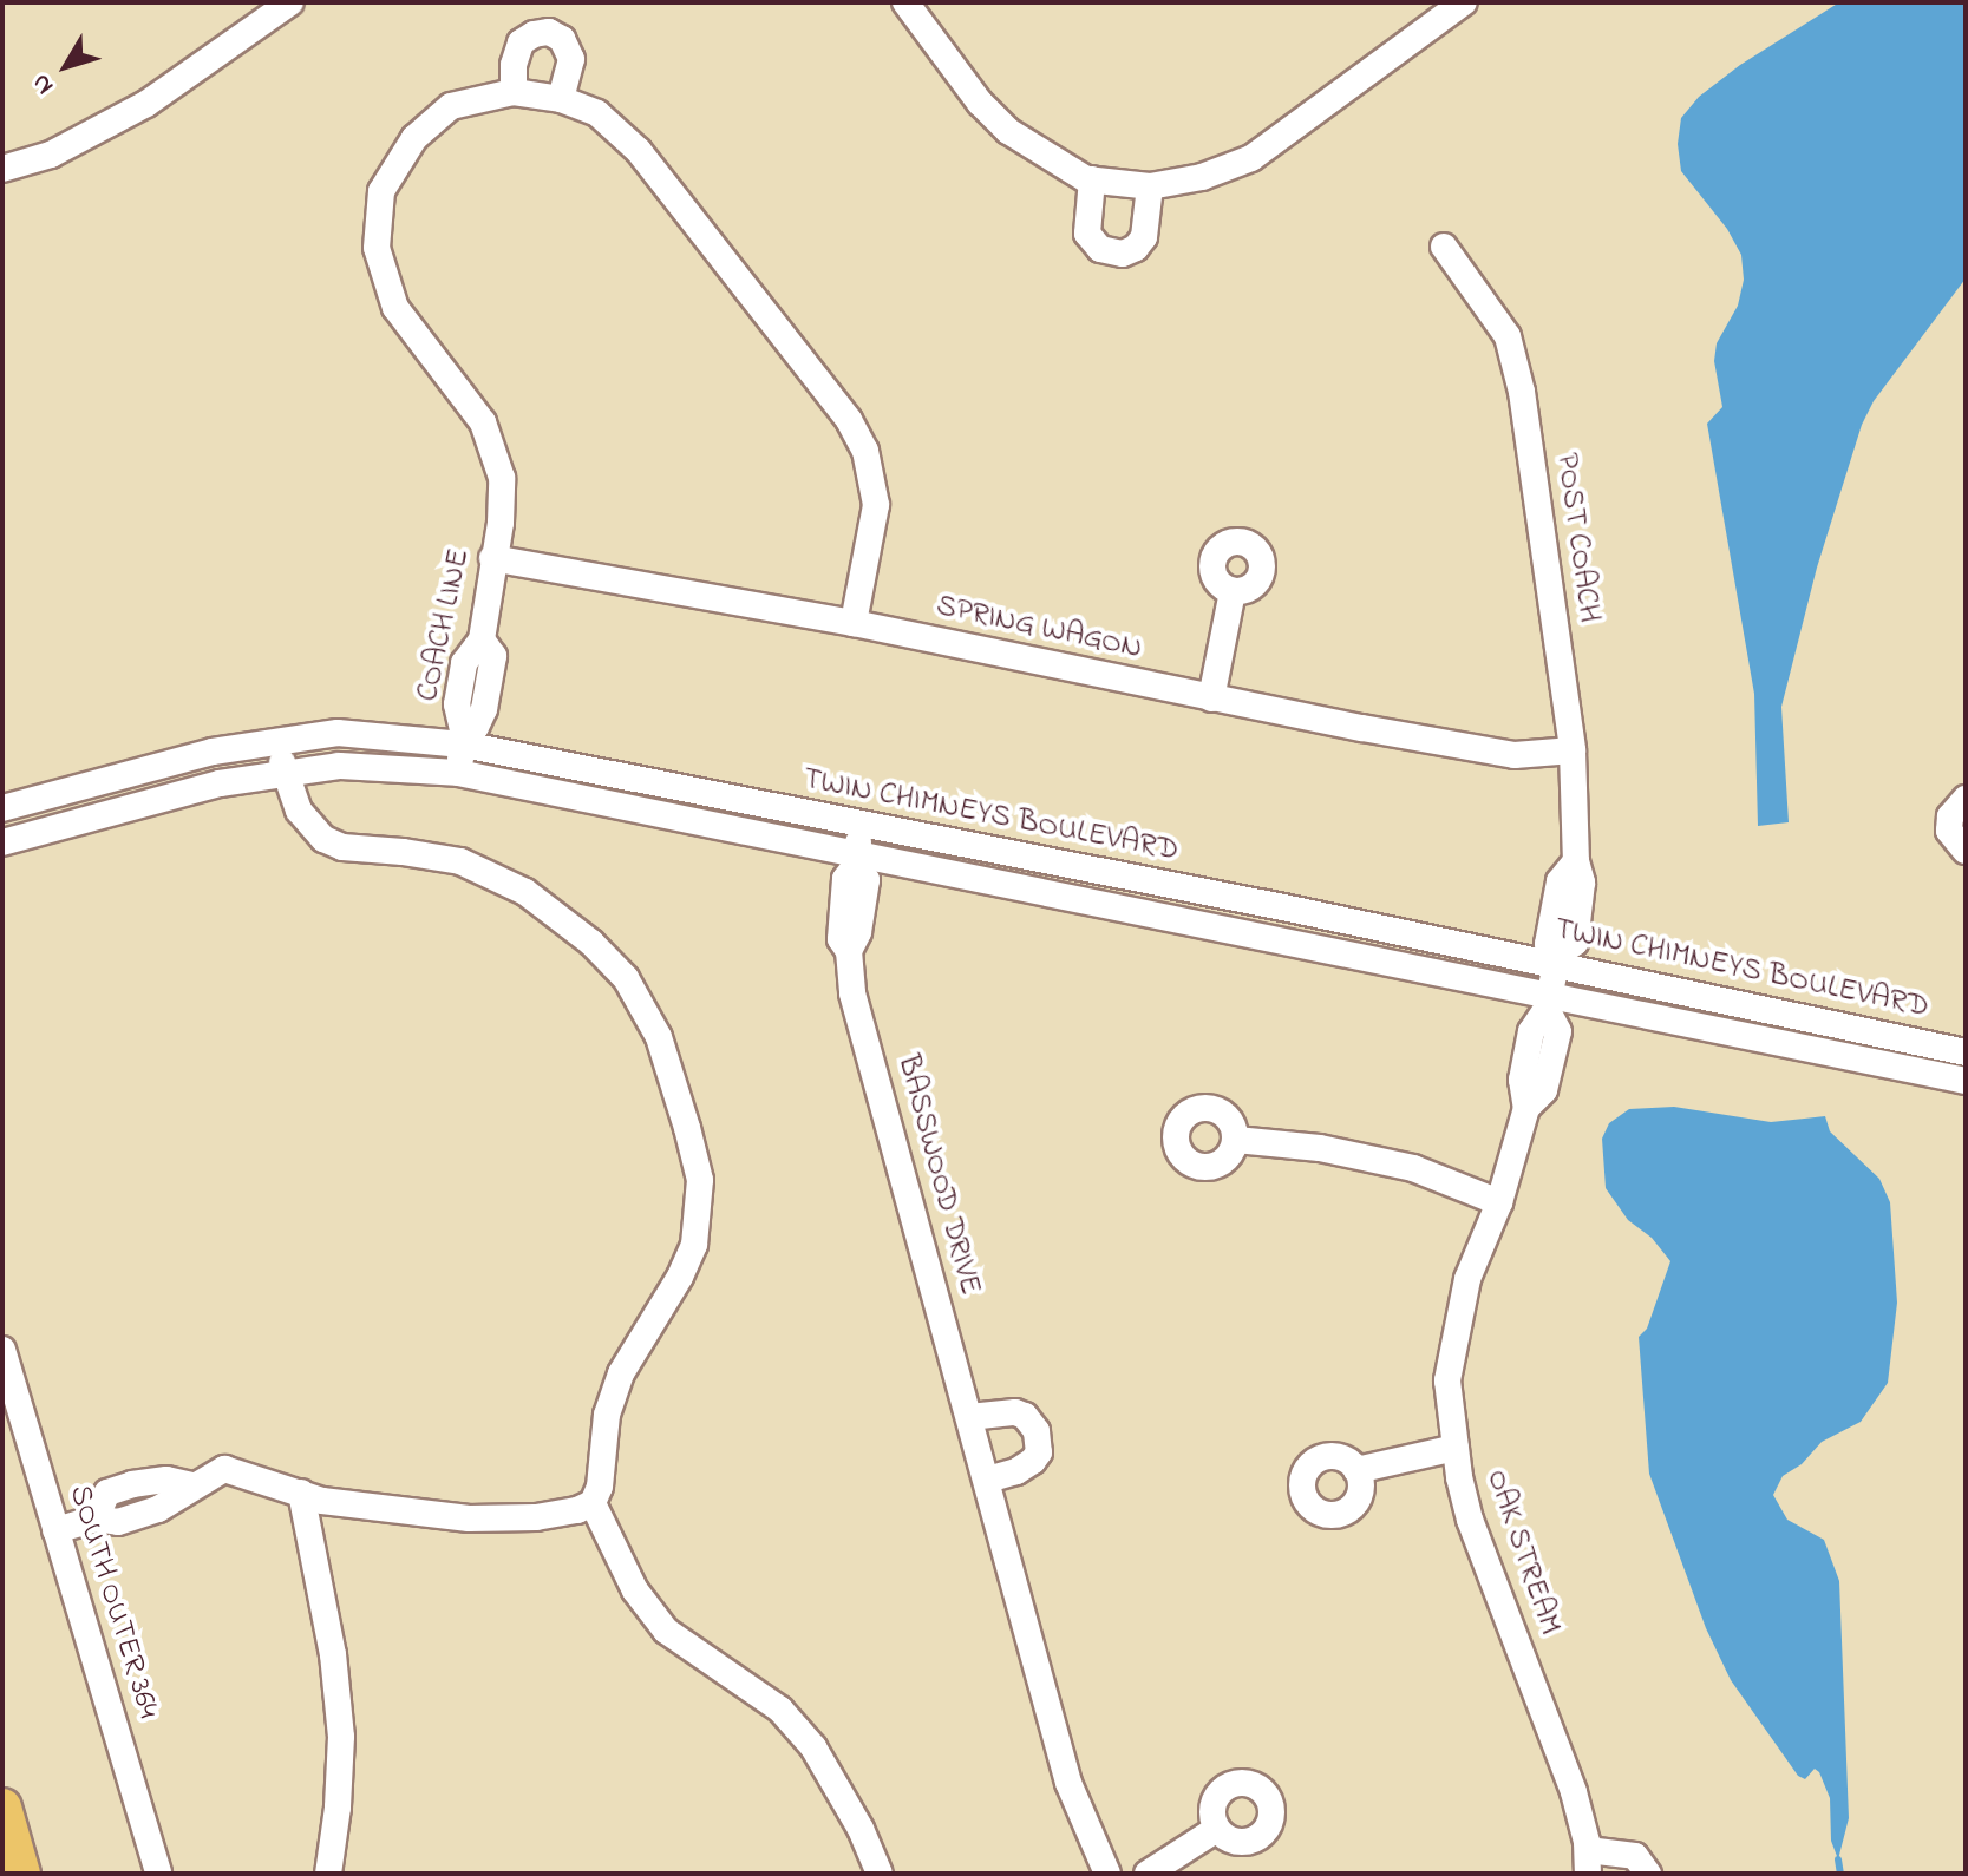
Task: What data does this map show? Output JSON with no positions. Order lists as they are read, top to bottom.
{
  "streets": {
    "street": [
      "POST COACH",
      "COACH LINE",
      "SPRING WAGON",
      "TWIN CHIMNEYS BOULEVARD",
      "BASSWOOD DRIVE",
      "OAK STREAM",
      "SOUTH OUTER 364"
    ]
  },
  "crossings": [
    ["POST COACH", "SPRING WAGON"],
    ["POST COACH", "TWIN CHIMNEYS BOULEVARD"],
    ["POST COACH", "OAK STREAM"],
    ["COACH LINE", "SPRING WAGON"],
    ["COACH LINE", "TWIN CHIMNEYS BOULEVARD"],
    ["TWIN CHIMNEYS BOULEVARD", "BASSWOOD DRIVE"],
    ["TWIN CHIMNEYS BOULEVARD", "OAK STREAM"]
  ],
  "north": "bottom left"
}
